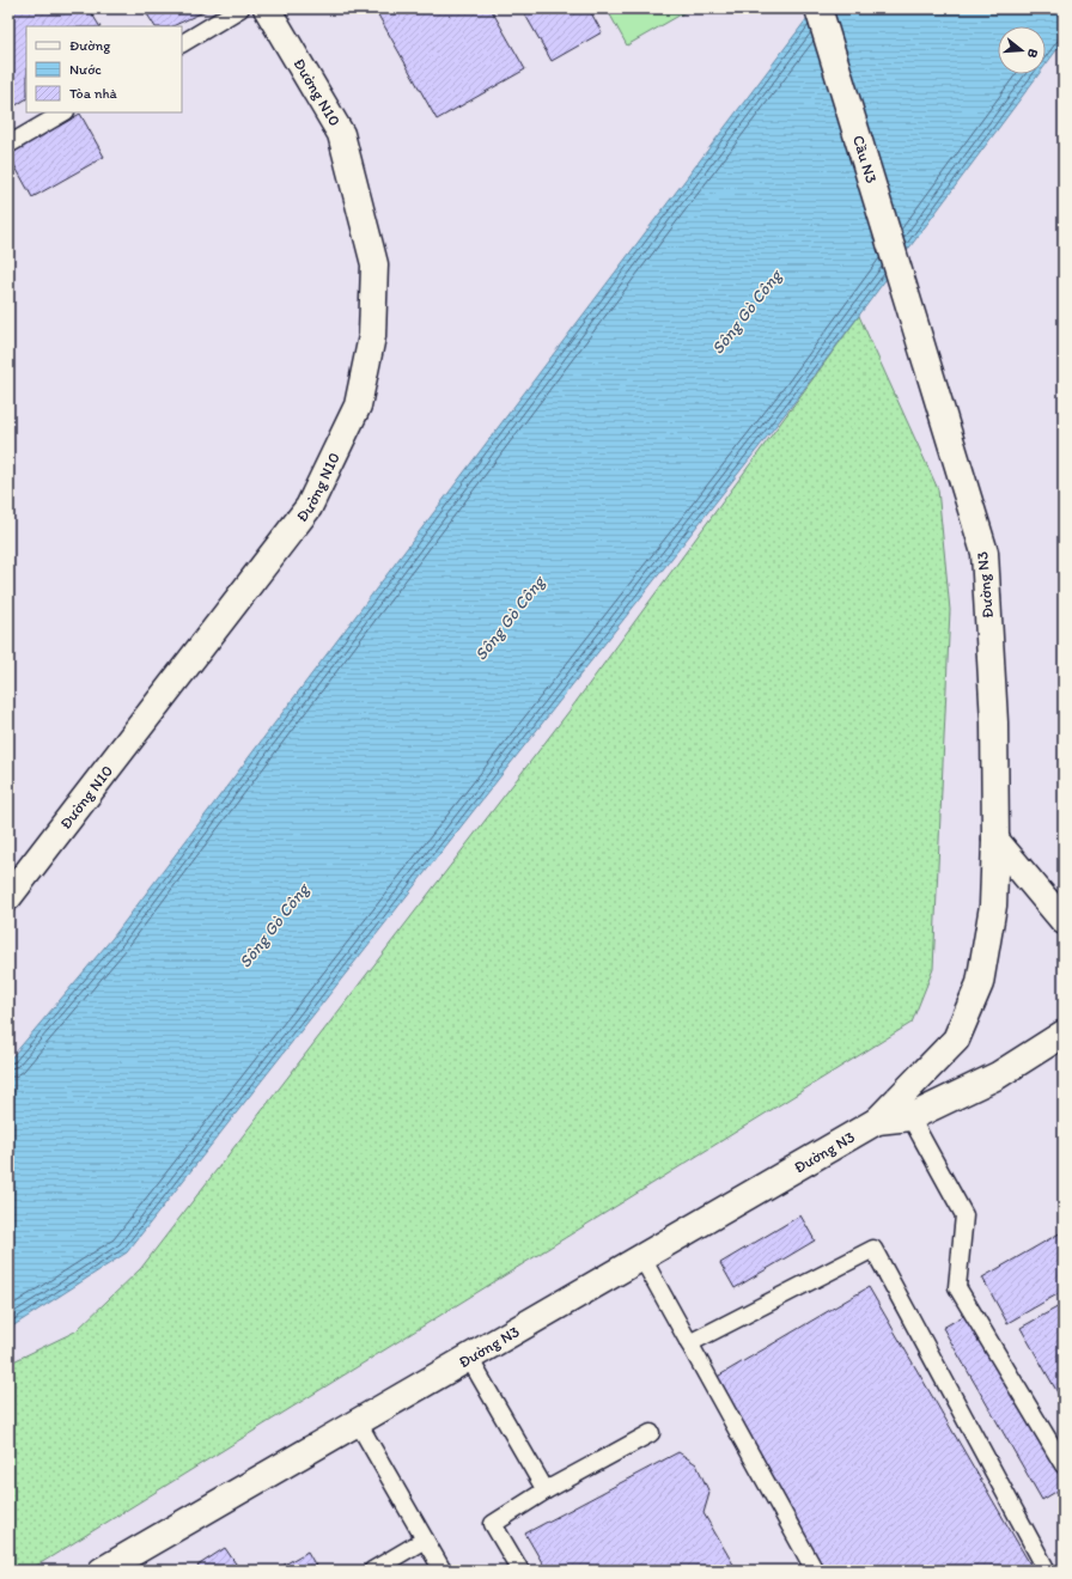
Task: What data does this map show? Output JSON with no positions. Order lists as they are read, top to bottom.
{
  "streets": {
    "street": ["Đường N10", "Cầu N3", "Đường N3"]
  },
  "crossings": [
    ["Cầu N3", "Đường N3"]
  ],
  "water": ["Sông Gò Công"],
  "legend": ["Đường", "Nước", "Tòa nhà"],
  "north": "right"
}
